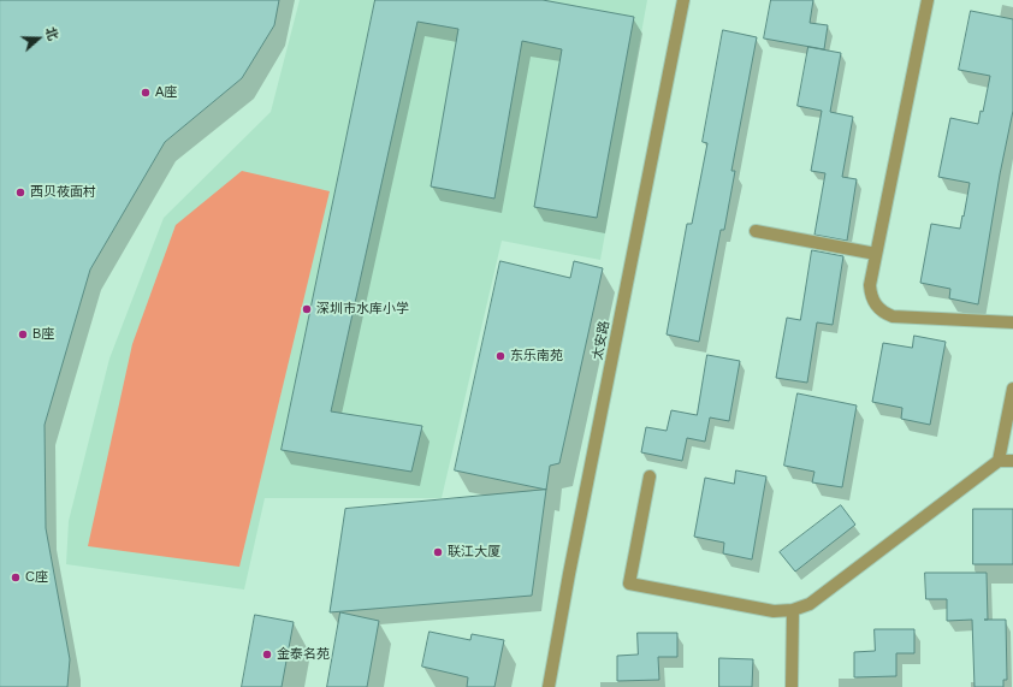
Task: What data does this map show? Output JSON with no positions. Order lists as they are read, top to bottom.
{
  "streets": {
    "street": ["太安路"]
  },
  "places": [
    "A座",
    "西贝莜面村",
    "深圳市水库小学",
    "B座",
    "东乐南苑",
    "联江大厦",
    "C座",
    "金泰名苑"
  ],
  "north": "right"
}
